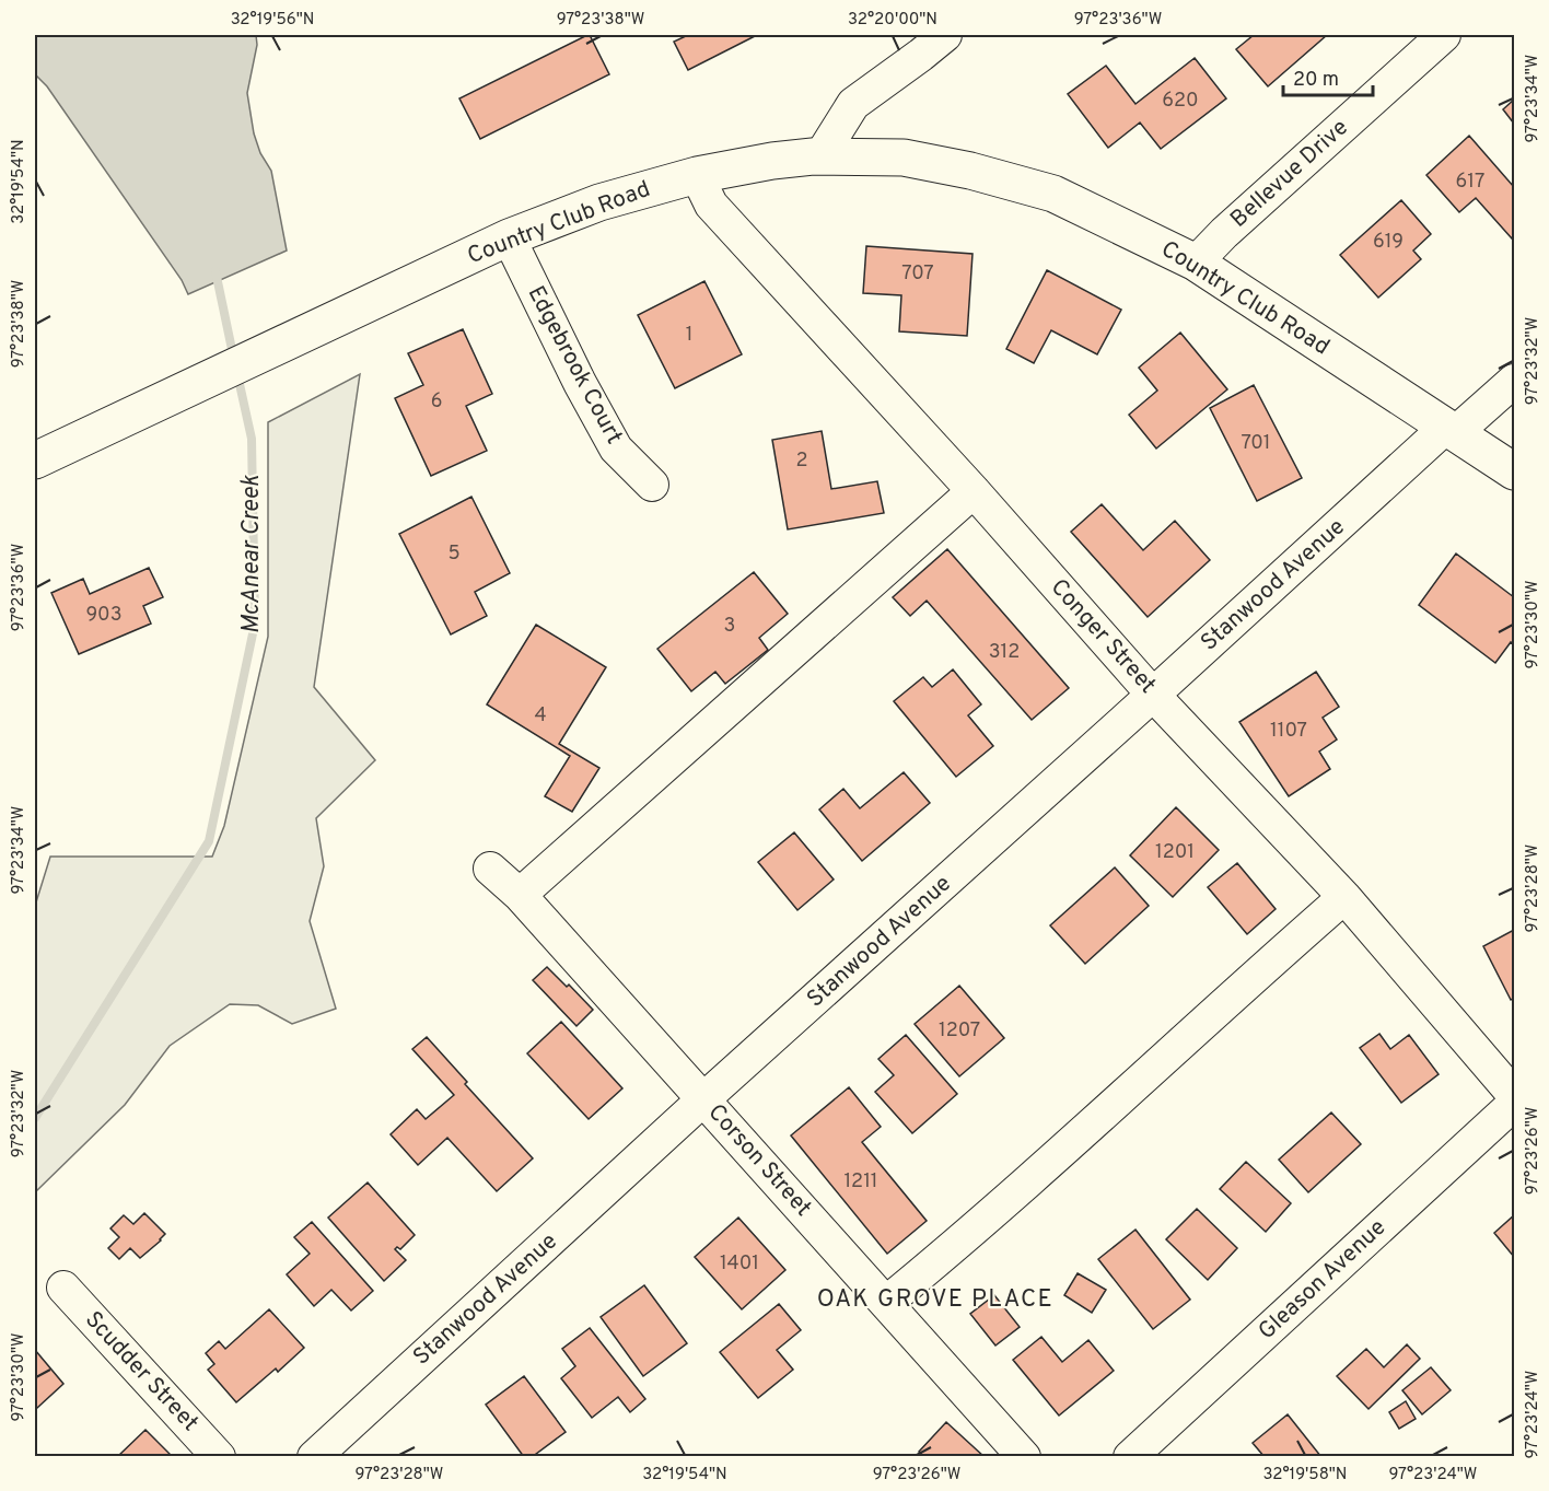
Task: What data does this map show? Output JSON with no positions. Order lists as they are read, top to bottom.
{
  "streets": {
    "main road": ["Country Club Road"],
    "street": [
      "Bellevue Drive",
      "Edgebrook Court",
      "Stanwood Avenue",
      "Conger Street",
      "Corson Street",
      "Gleason Avenue",
      "Scudder Street"
    ]
  },
  "crossings": [
    ["Bellevue Drive", "Country Club Road"],
    ["Country Club Road", "Edgebrook Court"],
    ["Country Club Road", "Stanwood Avenue"],
    ["Country Club Road", "Conger Street"],
    ["Stanwood Avenue", "Conger Street"],
    ["Stanwood Avenue", "Corson Street"]
  ],
  "districts": ["OAK GROVE PLACE"],
  "water": ["McAnear Creek"],
  "house_numbers": [
    "620",
    "617",
    "619",
    "707",
    "1",
    "6",
    "701",
    "2",
    "5",
    "903",
    "3",
    "312",
    "4",
    "1107",
    "1201",
    "1207",
    "1211",
    "1401"
  ],
  "scale_bar": "20 m",
  "coordinates": [
    "32°19'56\"N",
    "97°23'38\"W",
    "32°20'00\"N",
    "97°23'36\"W",
    "97°23'34\"W",
    "32°19'54\"N",
    "97°23'32\"W",
    "97°23'30\"W",
    "97°23'28\"W",
    "97°23'26\"W",
    "97°23'24\"W",
    "32°19'58\"N"
  ]
}
